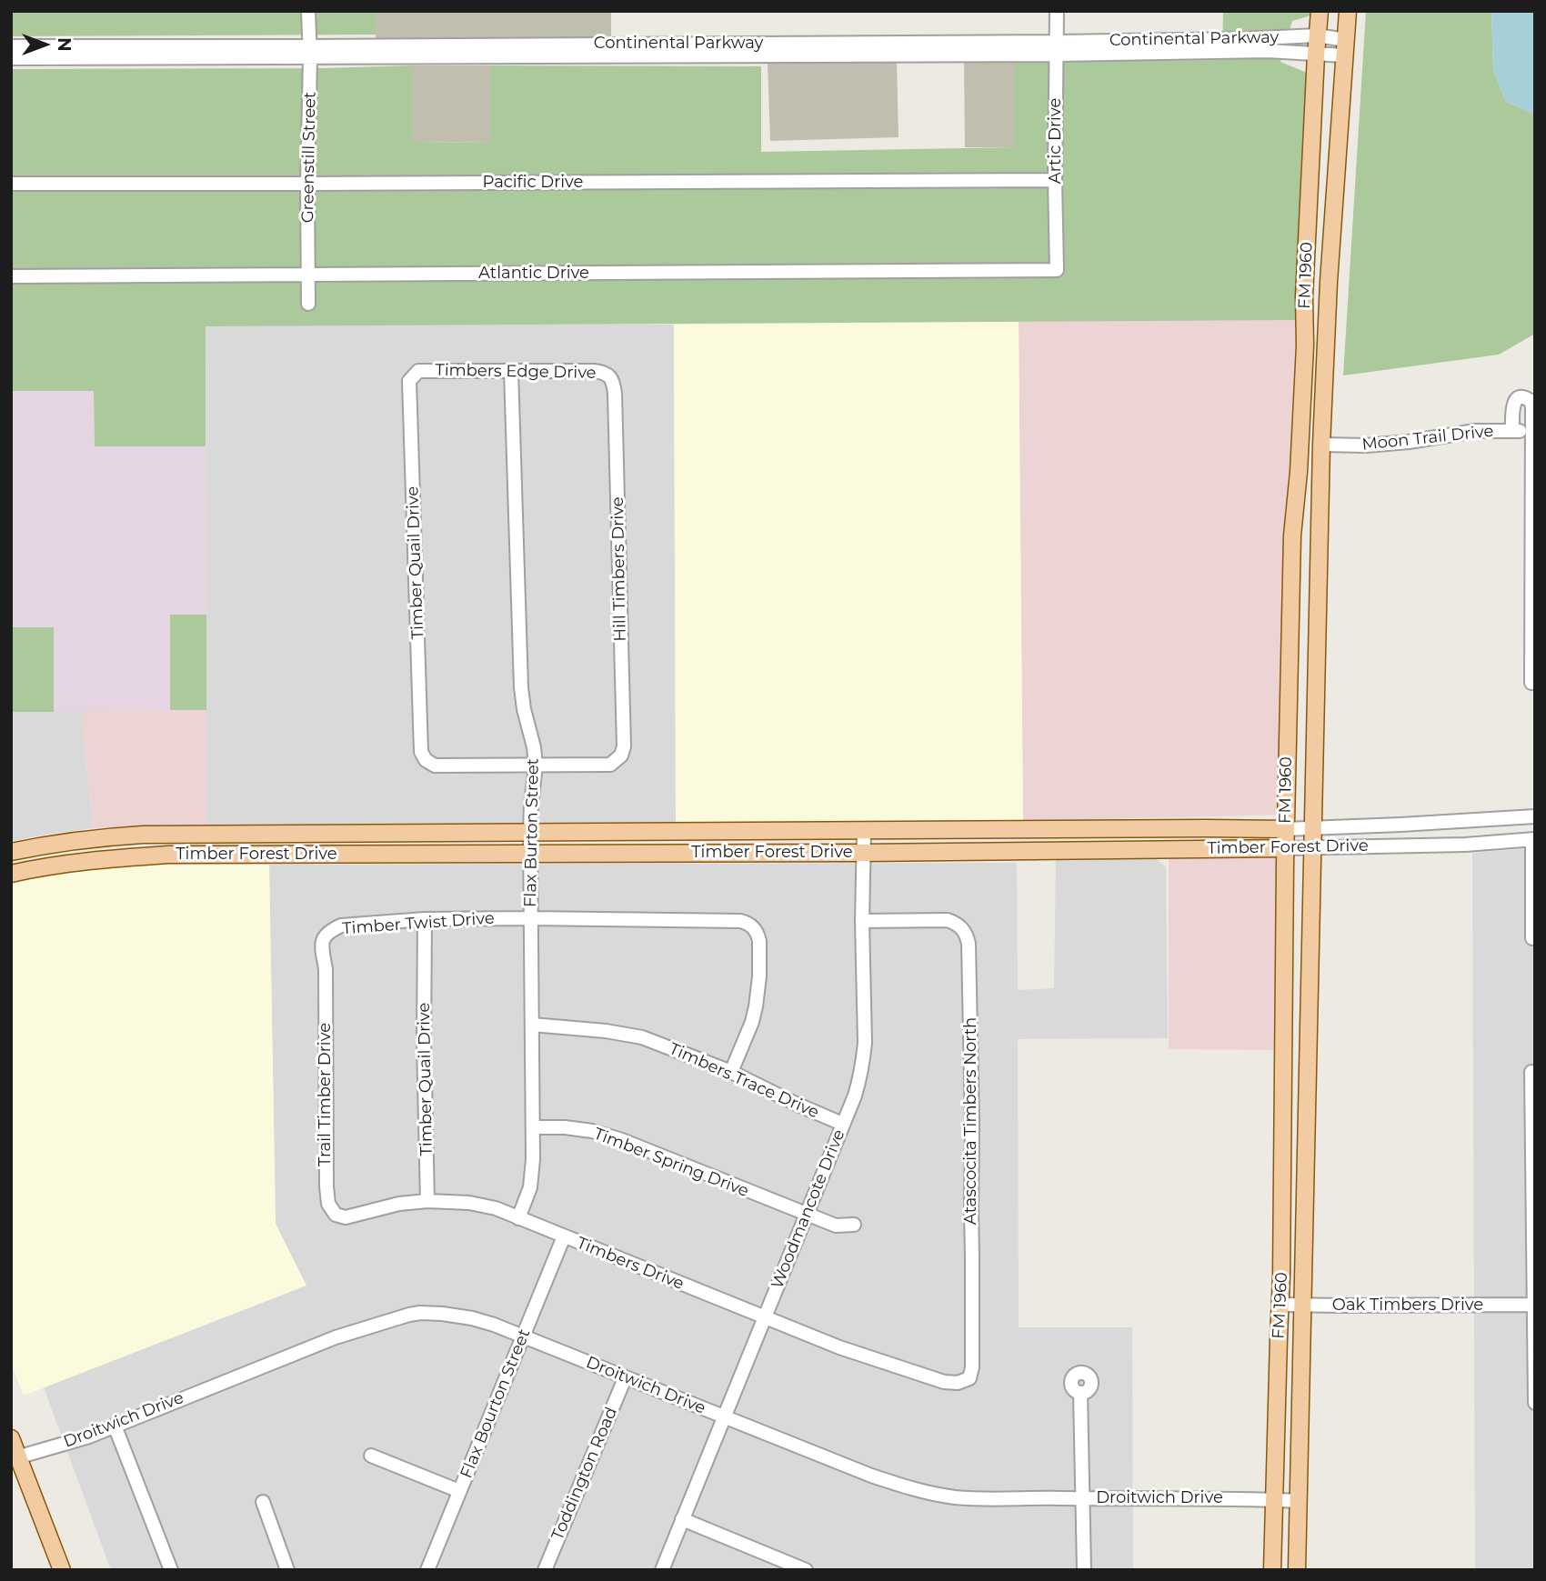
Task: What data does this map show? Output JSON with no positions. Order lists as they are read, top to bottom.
{
  "streets": {
    "main road": ["FM 1960", "Timber Forest Drive"],
    "street": [
      "Continental Parkway",
      "Artic Drive",
      "Greenstill Street",
      "Pacific Drive",
      "Atlantic Drive",
      "Timbers Edge Drive",
      "Moon Trail Drive",
      "Timber Quail Drive",
      "Hill Timbers Drive",
      "Flax Burton Street",
      "Timber Twist Drive",
      "Timbers Trace Drive",
      "Trail Timber Drive",
      "Atascocita Timbers North",
      "Timber Spring Drive",
      "Woodmancote Drive",
      "Timbers Drive",
      "Oak Timbers Drive",
      "Droitwich Drive",
      "Flax Bourton Street",
      "Toddington Road"
    ]
  },
  "crossings": [
    ["Continental Parkway", "Artic Drive"],
    ["Continental Parkway", "Greenstill Street"],
    ["Continental Parkway", "FM 1960"],
    ["Artic Drive", "Pacific Drive"],
    ["Artic Drive", "Atlantic Drive"],
    ["Greenstill Street", "Pacific Drive"],
    ["Greenstill Street", "Atlantic Drive"],
    ["FM 1960", "Moon Trail Drive"],
    ["FM 1960", "Timber Forest Drive"],
    ["FM 1960", "Oak Timbers Drive"],
    ["FM 1960", "Droitwich Drive"],
    ["Timbers Edge Drive", "Timber Quail Drive"],
    ["Timbers Edge Drive", "Hill Timbers Drive"],
    ["Timbers Edge Drive", "Flax Burton Street"],
    ["Timber Quail Drive", "Hill Timbers Drive"],
    ["Timber Quail Drive", "Flax Burton Street"],
    ["Timber Quail Drive", "Timber Twist Drive"],
    ["Timber Quail Drive", "Timbers Drive"],
    ["Hill Timbers Drive", "Flax Burton Street"],
    ["Flax Burton Street", "Timber Forest Drive"],
    ["Flax Burton Street", "Timber Twist Drive"],
    ["Flax Burton Street", "Timbers Trace Drive"],
    ["Flax Burton Street", "Timber Spring Drive"],
    ["Flax Burton Street", "Timbers Drive"],
    ["Timber Forest Drive", "Woodmancote Drive"],
    ["Timber Twist Drive", "Timbers Trace Drive"],
    ["Timber Twist Drive", "Trail Timber Drive"],
    ["Timbers Trace Drive", "Woodmancote Drive"],
    ["Trail Timber Drive", "Timbers Drive"],
    ["Atascocita Timbers North", "Woodmancote Drive"],
    ["Atascocita Timbers North", "Timbers Drive"],
    ["Timber Spring Drive", "Woodmancote Drive"],
    ["Woodmancote Drive", "Timbers Drive"],
    ["Woodmancote Drive", "Droitwich Drive"],
    ["Timbers Drive", "Flax Bourton Street"],
    ["Droitwich Drive", "Flax Bourton Street"],
    ["Droitwich Drive", "Toddington Road"]
  ],
  "north": "right"
}
